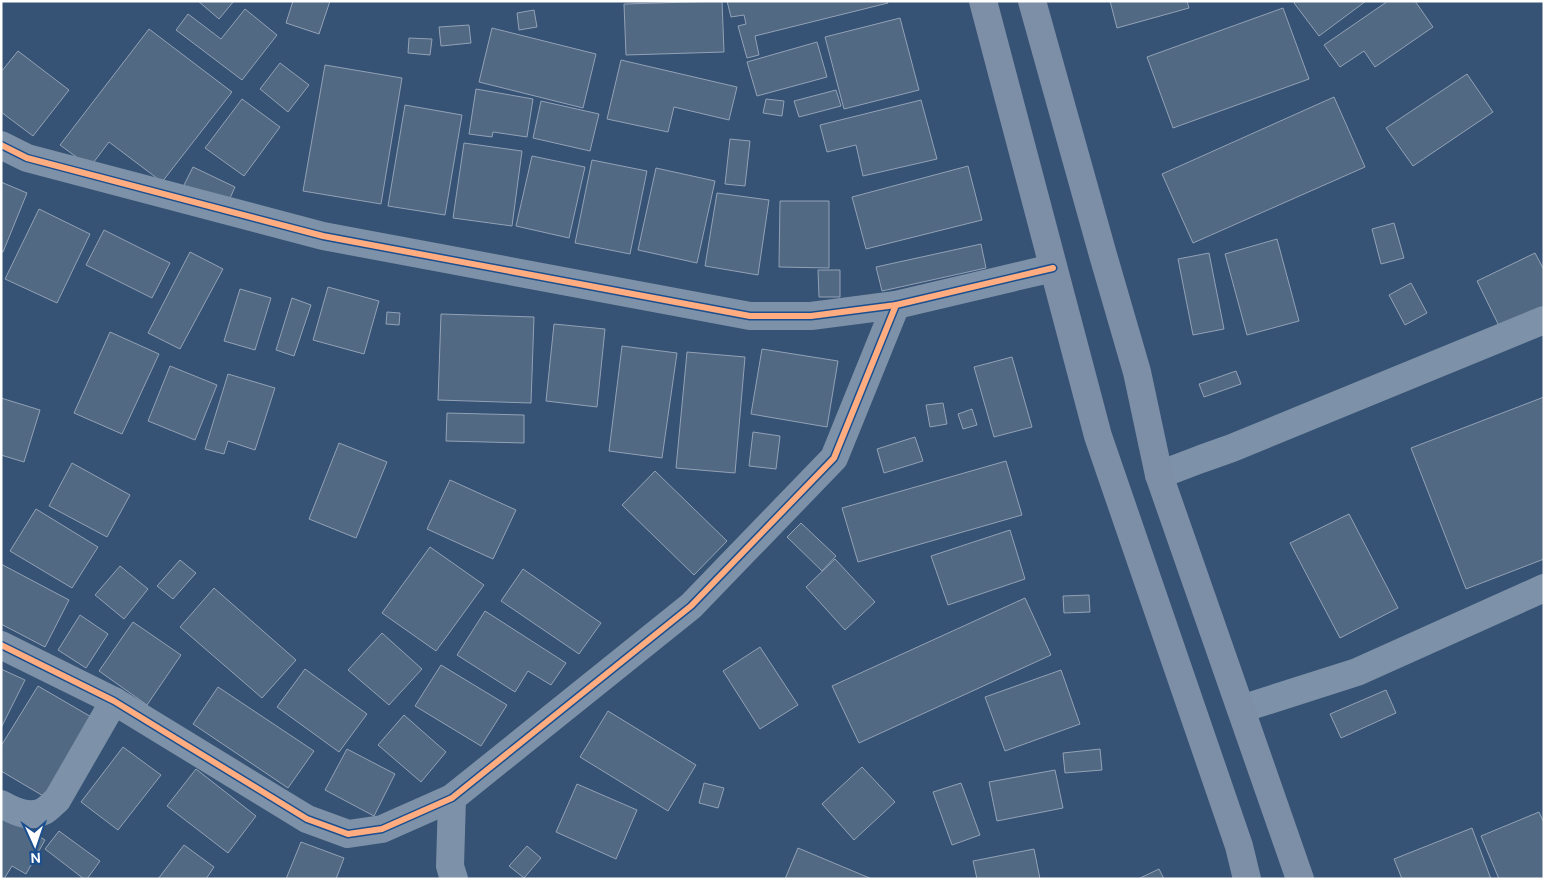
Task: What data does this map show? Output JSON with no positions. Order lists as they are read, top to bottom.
{
  "north": "bottom"
}
